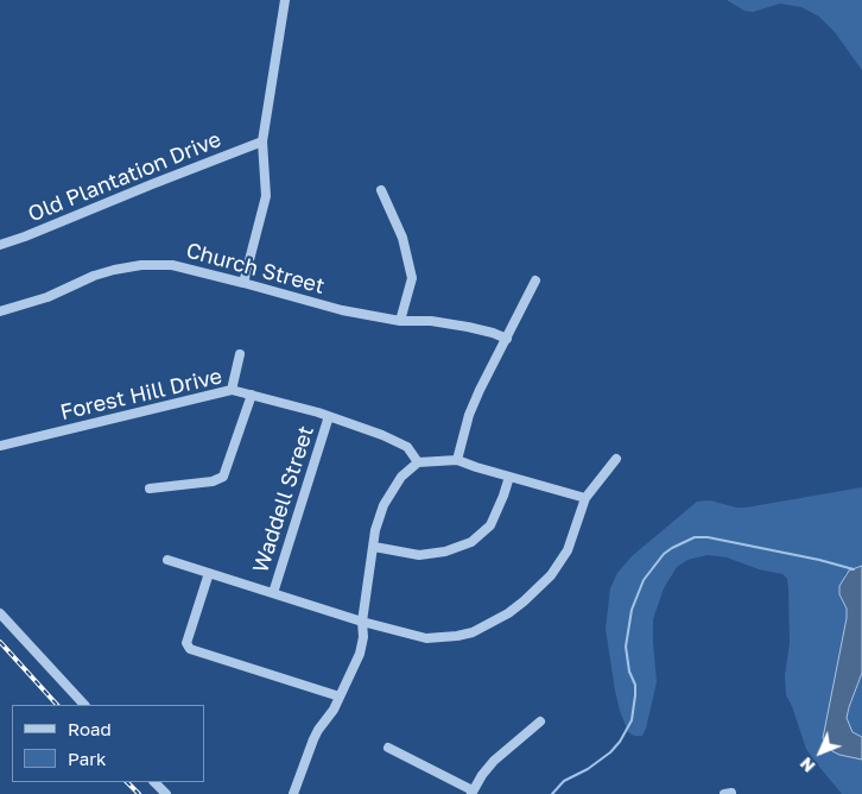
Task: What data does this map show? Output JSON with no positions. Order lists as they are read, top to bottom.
{
  "streets": {
    "street": [
      "Old Plantation Drive",
      "Church Street",
      "Forest Hill Drive",
      "Waddell Street"
    ]
  },
  "crossings": [
    ["Forest Hill Drive", "Waddell Street"]
  ],
  "legend": ["Road", "Park"],
  "north": "bottom left"
}
